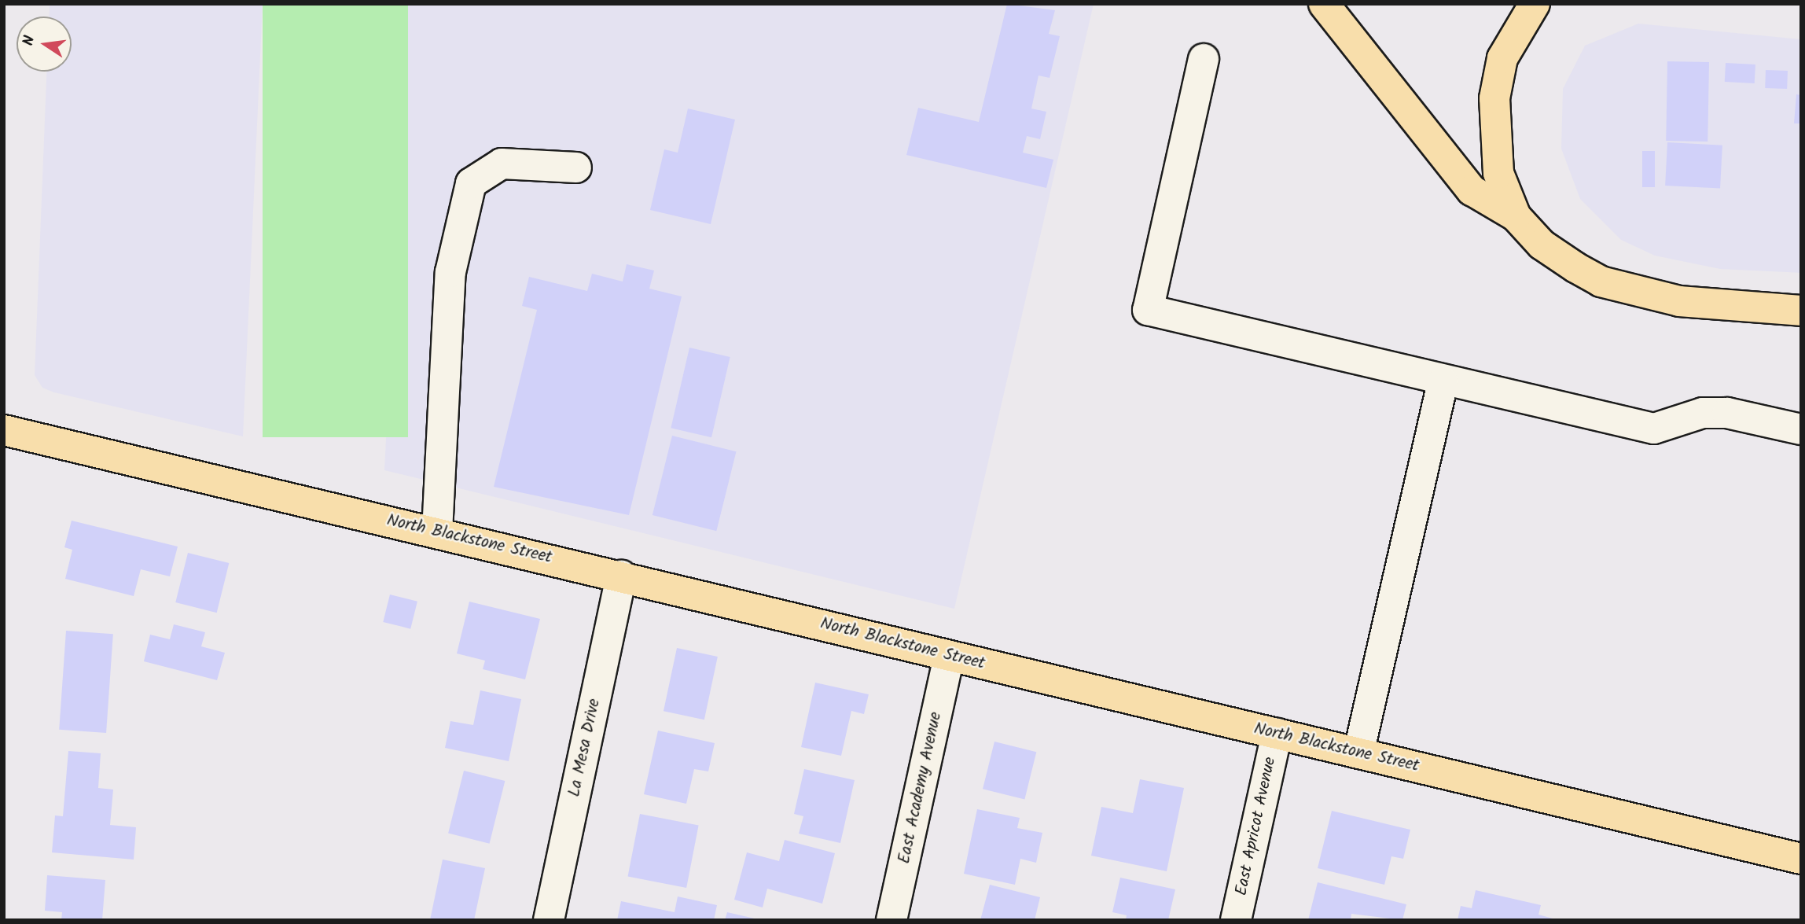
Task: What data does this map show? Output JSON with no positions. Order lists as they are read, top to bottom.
{
  "streets": {
    "main road": ["North Blackstone Street"],
    "street": ["La Mesa Drive", "East Academy Avenue", "East Apricot Avenue"]
  },
  "crossings": [
    ["North Blackstone Street", "La Mesa Drive"],
    ["North Blackstone Street", "East Academy Avenue"],
    ["North Blackstone Street", "East Apricot Avenue"]
  ],
  "north": "left"
}
